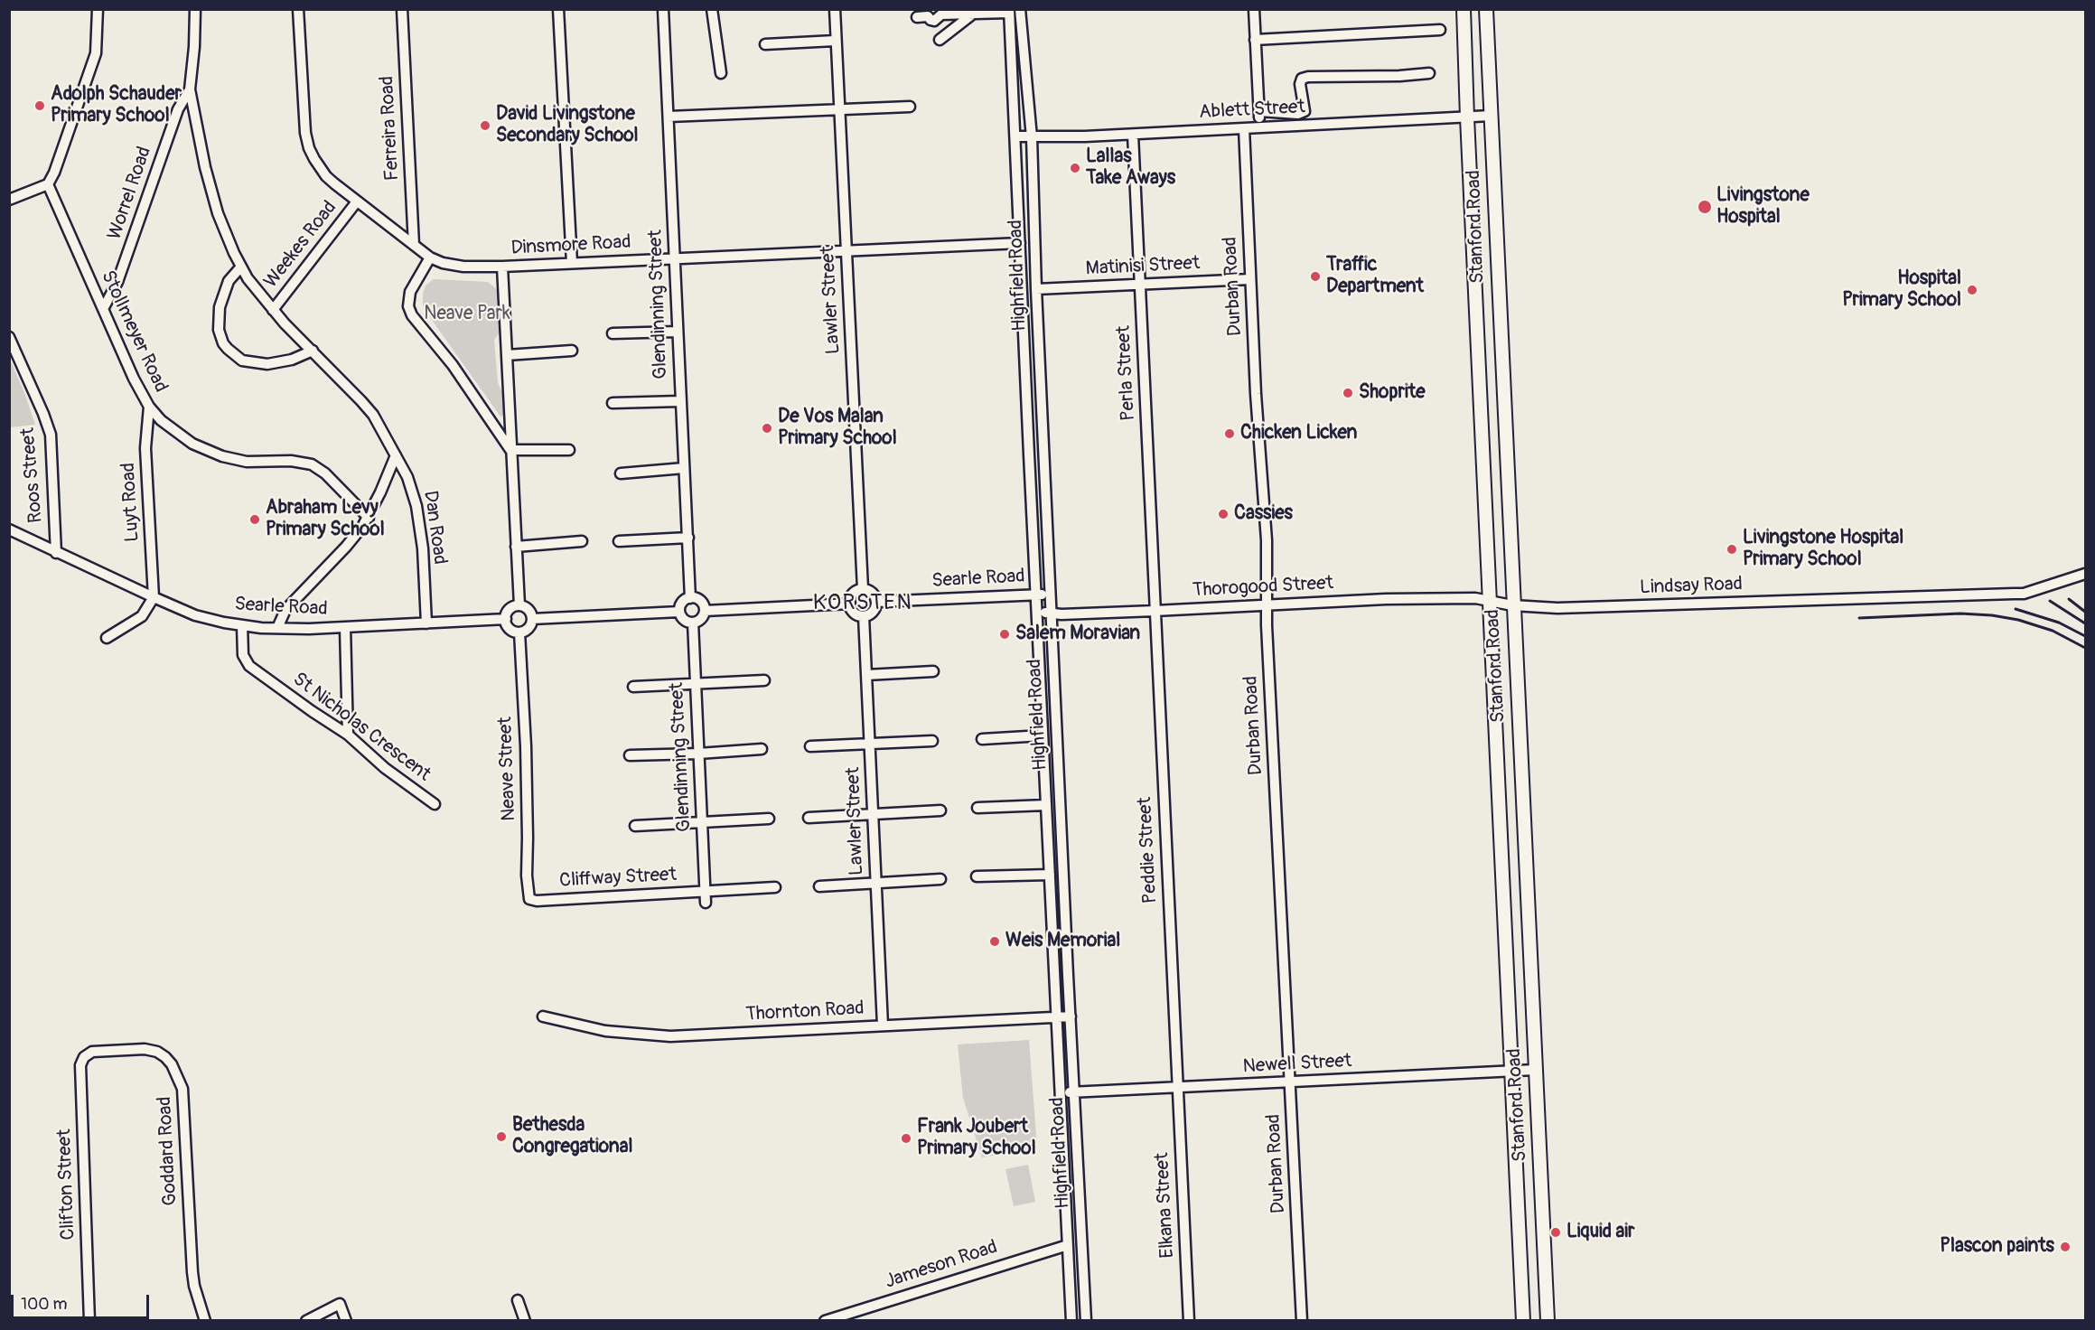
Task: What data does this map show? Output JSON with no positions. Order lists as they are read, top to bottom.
{
  "streets": {
    "main road": ["Stanford Road"],
    "street": [
      "Ablett Street",
      "Ferreira Road",
      "Worrel Road",
      "Weekes Road",
      "Dinsmore Road",
      "Matinisi Street",
      "Highfield Road",
      "Durban Road",
      "Lawler Street",
      "Glendinning Street",
      "Stollmeyer Road",
      "Perla Street",
      "Roos Street",
      "Luyt Road",
      "Dan Road",
      "Searle Road",
      "Lindsay Road",
      "Thorogood Street",
      "St Nicholas Crescent",
      "Neave Street",
      "Peddie Street",
      "Cliffway Street",
      "Thornton Road",
      "Newell Street",
      "Goddard Road",
      "Clifton Street",
      "Elkana Street",
      "Jameson Road"
    ]
  },
  "crossings": [
    ["Ablett Street", "Stanford Road"],
    ["Ablett Street", "Highfield Road"],
    ["Ablett Street", "Durban Road"],
    ["Ablett Street", "Perla Street"],
    ["Ferreira Road", "Dinsmore Road"],
    ["Worrel Road", "Stollmeyer Road"],
    ["Worrel Road", "Dan Road"],
    ["Stanford Road", "Lindsay Road"],
    ["Stanford Road", "Thorogood Street"],
    ["Stanford Road", "Newell Street"],
    ["Weekes Road", "Dinsmore Road"],
    ["Weekes Road", "Dan Road"],
    ["Dinsmore Road", "Highfield Road"],
    ["Dinsmore Road", "Lawler Street"],
    ["Dinsmore Road", "Glendinning Street"],
    ["Matinisi Street", "Highfield Road"],
    ["Matinisi Street", "Durban Road"],
    ["Matinisi Street", "Perla Street"],
    ["Highfield Road", "Searle Road"],
    ["Highfield Road", "Thorogood Street"],
    ["Highfield Road", "Thornton Road"],
    ["Highfield Road", "Newell Street"],
    ["Highfield Road", "Jameson Road"],
    ["Durban Road", "Thorogood Street"],
    ["Durban Road", "Newell Street"],
    ["Lawler Street", "Searle Road"],
    ["Lawler Street", "Thornton Road"],
    ["Glendinning Street", "Cliffway Street"],
    ["Stollmeyer Road", "Luyt Road"],
    ["Perla Street", "Thorogood Street"],
    ["Perla Street", "Peddie Street"],
    ["Roos Street", "Searle Road"],
    ["Luyt Road", "Searle Road"],
    ["Dan Road", "Searle Road"],
    ["Searle Road", "St Nicholas Crescent"],
    ["Searle Road", "Neave Street"],
    ["Lindsay Road", "Thorogood Street"],
    ["Thorogood Street", "Peddie Street"],
    ["Neave Street", "Cliffway Street"],
    ["Peddie Street", "Newell Street"],
    ["Peddie Street", "Elkana Street"],
    ["Newell Street", "Elkana Street"],
    ["Goddard Road", "Clifton Street"]
  ],
  "districts": ["KORSTEN"],
  "parks": ["Neave Park"],
  "places": [
    "Adolph Schauder Primary School",
    "David Livingstone Secondary School",
    "Lallas Take Aways",
    "Livingstone Hospital",
    "Traffic Department",
    "Hospital Primary School",
    "Shoprite",
    "De Vos Malan Primary School",
    "Chicken Licken",
    "Cassies",
    "Abraham Levy Primary School",
    "Livingstone Hospital Primary School",
    "Salem Moravian",
    "Weis Memorial",
    "Bethesda Congregational",
    "Frank Joubert Primary School",
    "Liquid air",
    "Plascon paints"
  ],
  "scale_bar": "100 m"
}
